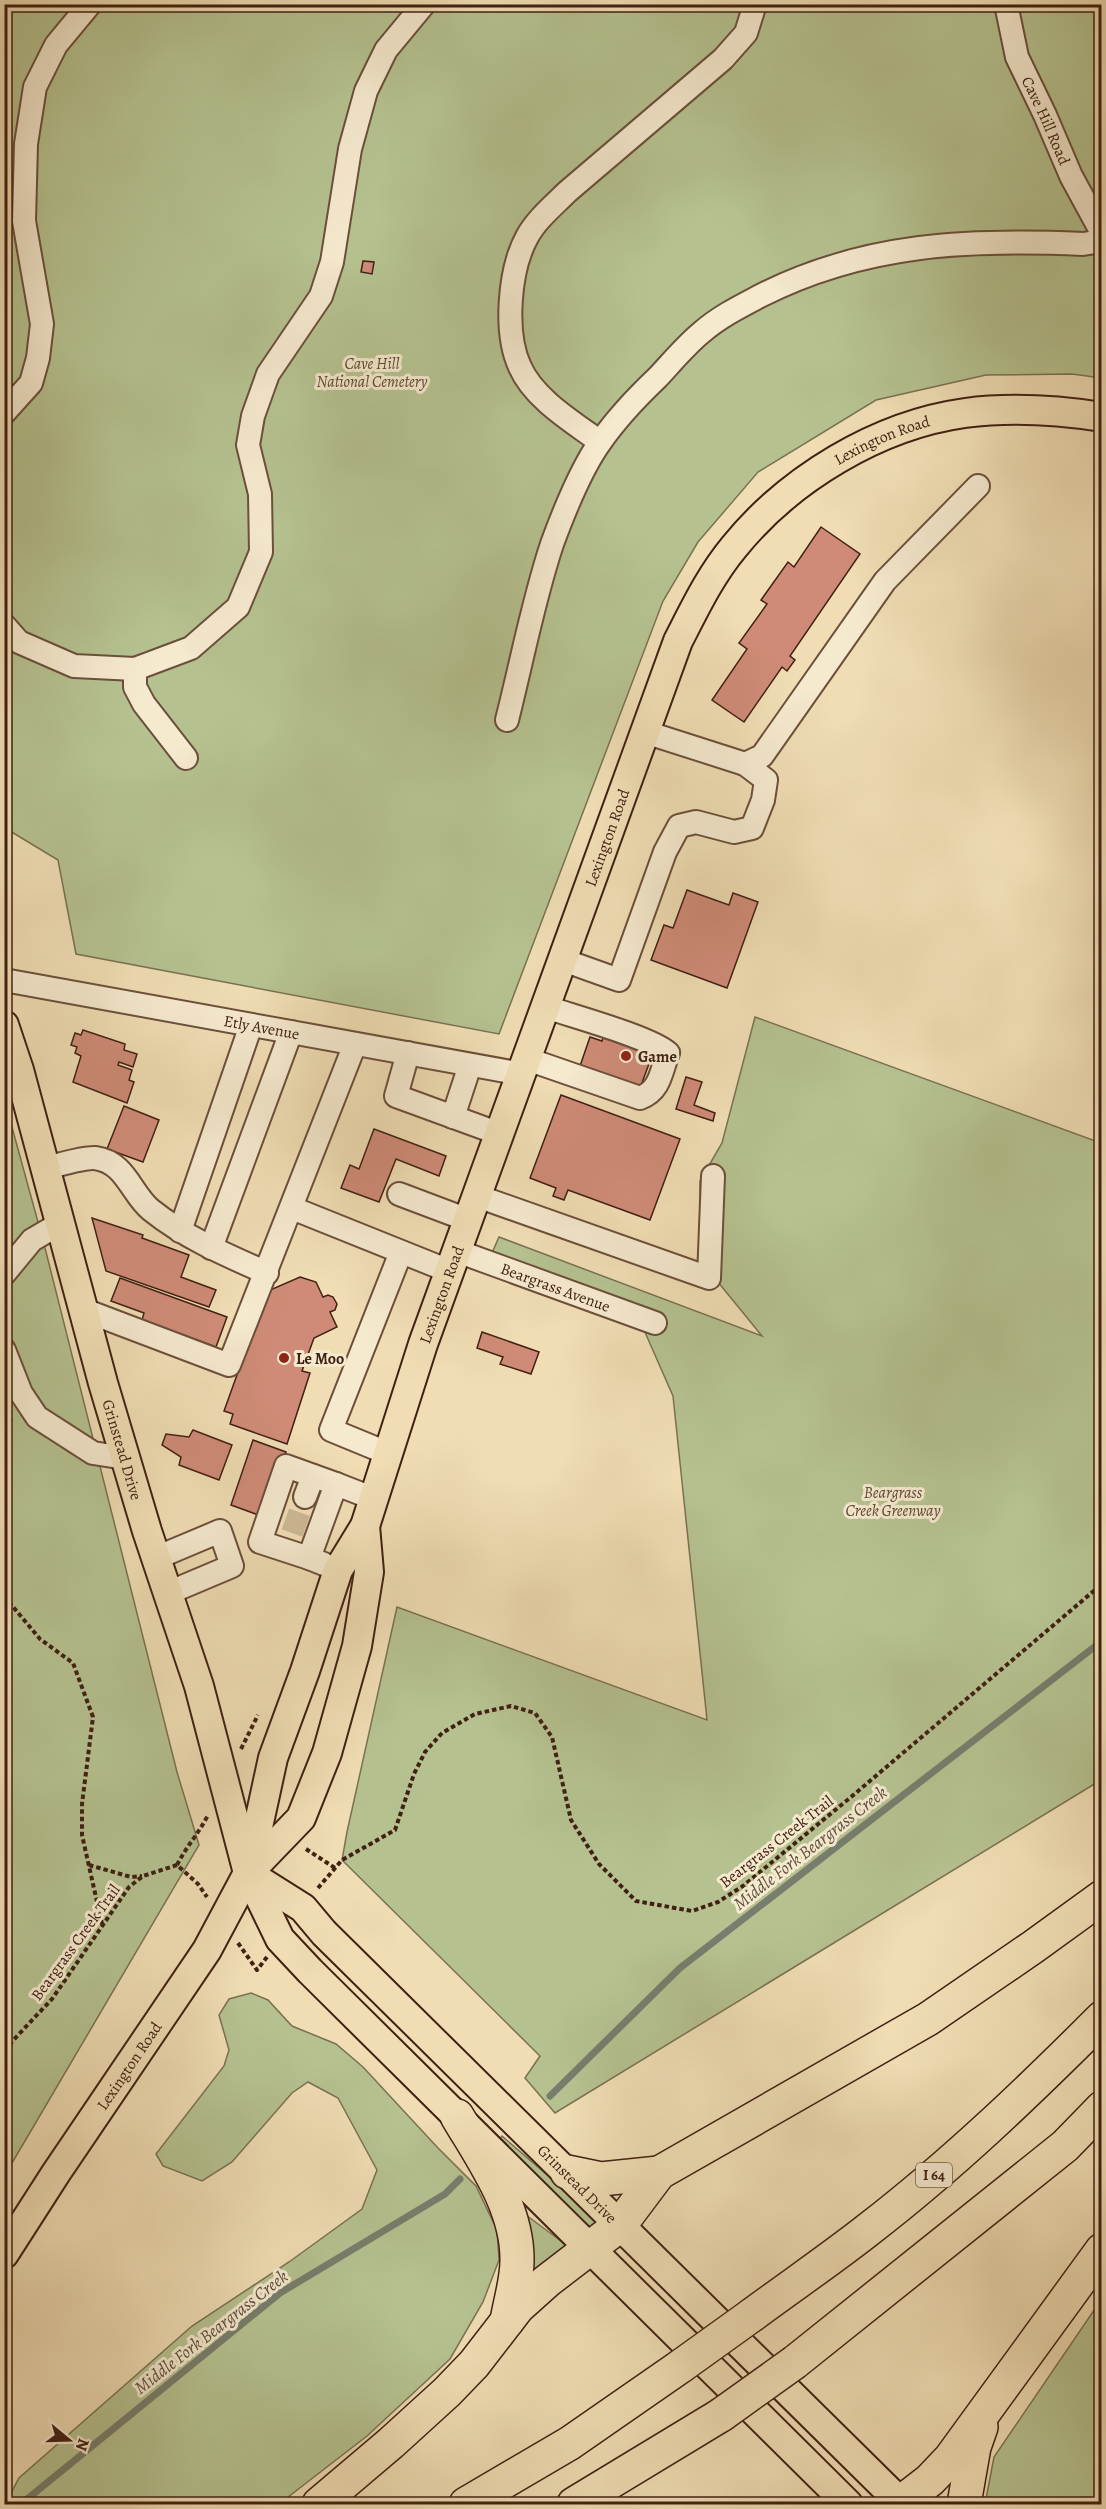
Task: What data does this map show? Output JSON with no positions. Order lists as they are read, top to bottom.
{
  "streets": {
    "highway": ["I 64"],
    "main road": ["Lexington Road", "Grinstead Drive"],
    "street": ["Cave Hill Road", "Etly Avenue", "Beargrass Avenue"],
    "path": ["Beargrass Creek Trail"]
  },
  "crossings": [
    ["Lexington Road", "Etly Avenue"],
    ["Lexington Road", "Beargrass Avenue"],
    ["Lexington Road", "Grinstead Drive"]
  ],
  "water": ["Middle Fork Beargrass Creek"],
  "parks": ["Cave Hill National Cemetery", "Beargrass Creek Greenway"],
  "places": ["Game", "Le Moo"],
  "north": "right"
}
